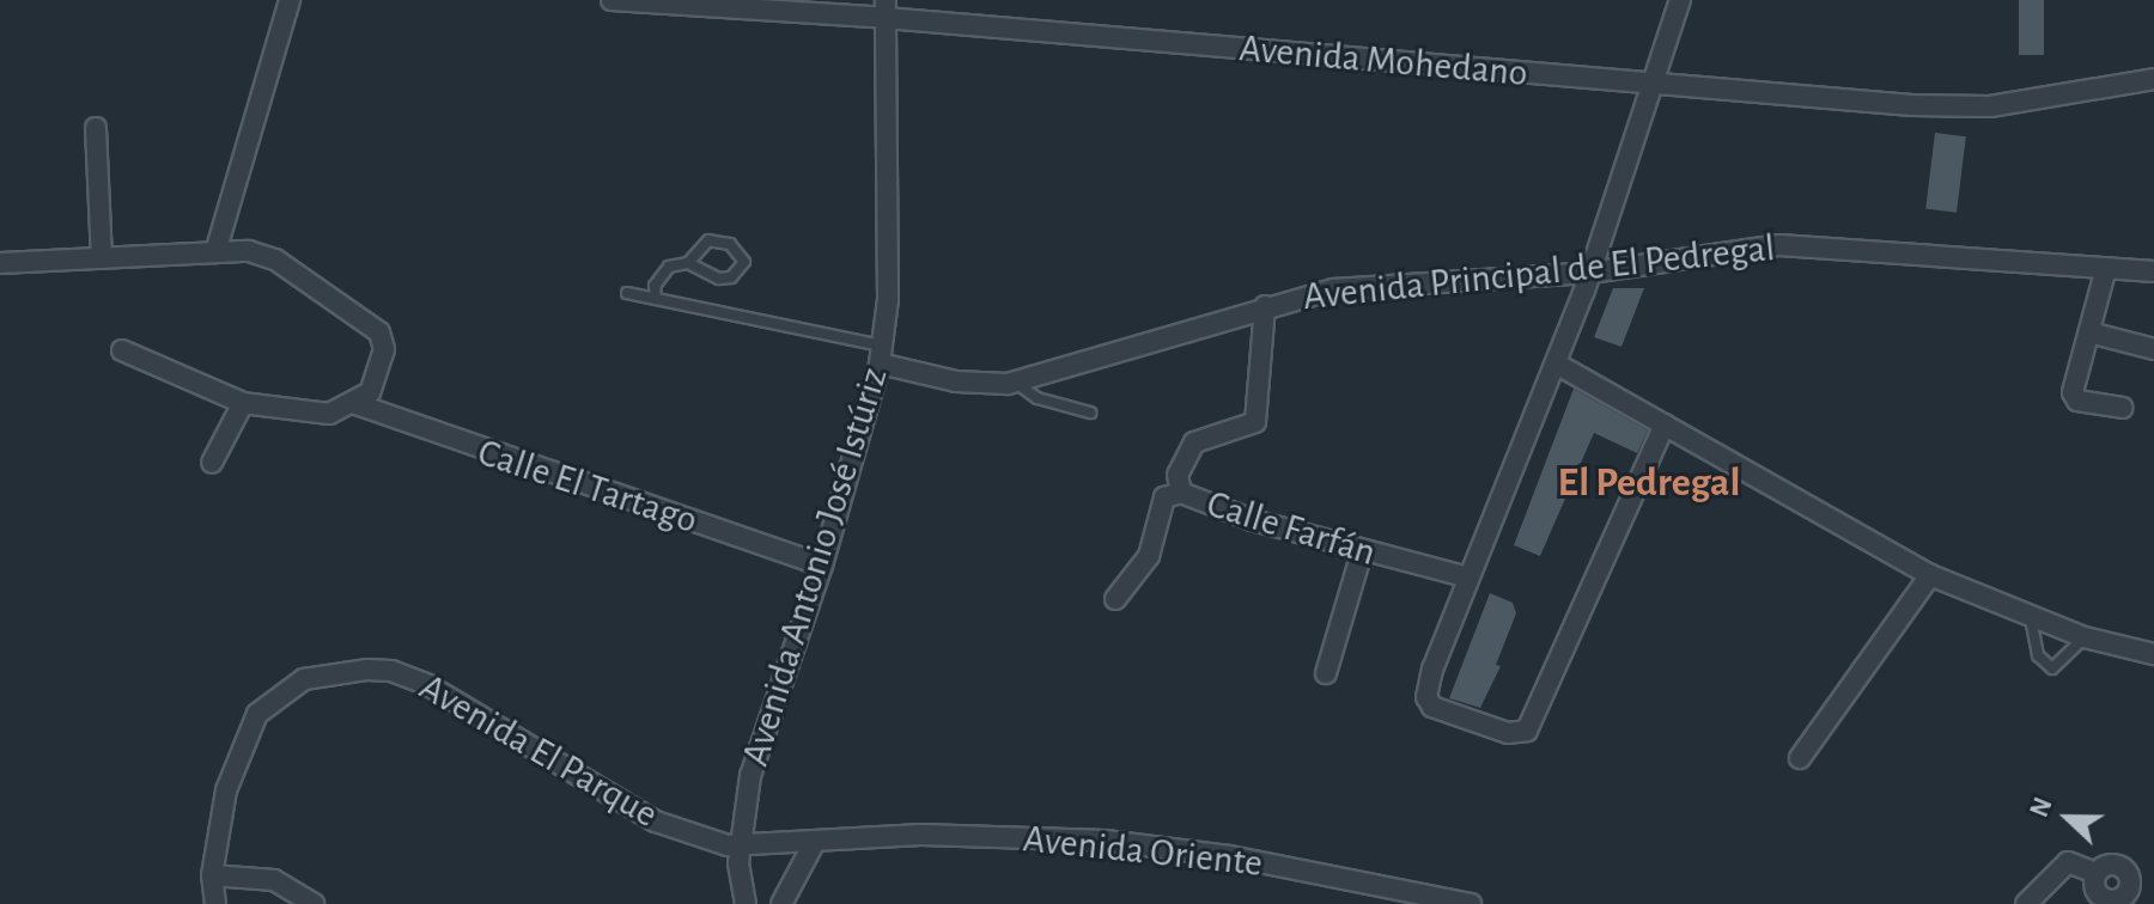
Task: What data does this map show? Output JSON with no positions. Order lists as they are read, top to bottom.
{
  "streets": {
    "street": [
      "Avenida Mohedano",
      "Avenida Principal de El Pedregal",
      "Calle El Tartago",
      "Calle Farfán",
      "Avenida Antonio José Istúriz",
      "Avenida El Parque",
      "Avenida Oriente"
    ]
  },
  "crossings": [
    ["Avenida Mohedano", "Avenida Antonio José Istúriz"],
    ["Avenida Principal de El Pedregal", "Calle Farfán"],
    ["Avenida Principal de El Pedregal", "Avenida Antonio José Istúriz"],
    ["Calle El Tartago", "Avenida Antonio José Istúriz"],
    ["Avenida Antonio José Istúriz", "Avenida El Parque"],
    ["Avenida Antonio José Istúriz", "Avenida Oriente"],
    ["Avenida El Parque", "Avenida Oriente"]
  ],
  "districts": ["El Pedregal"],
  "north": "left"
}
